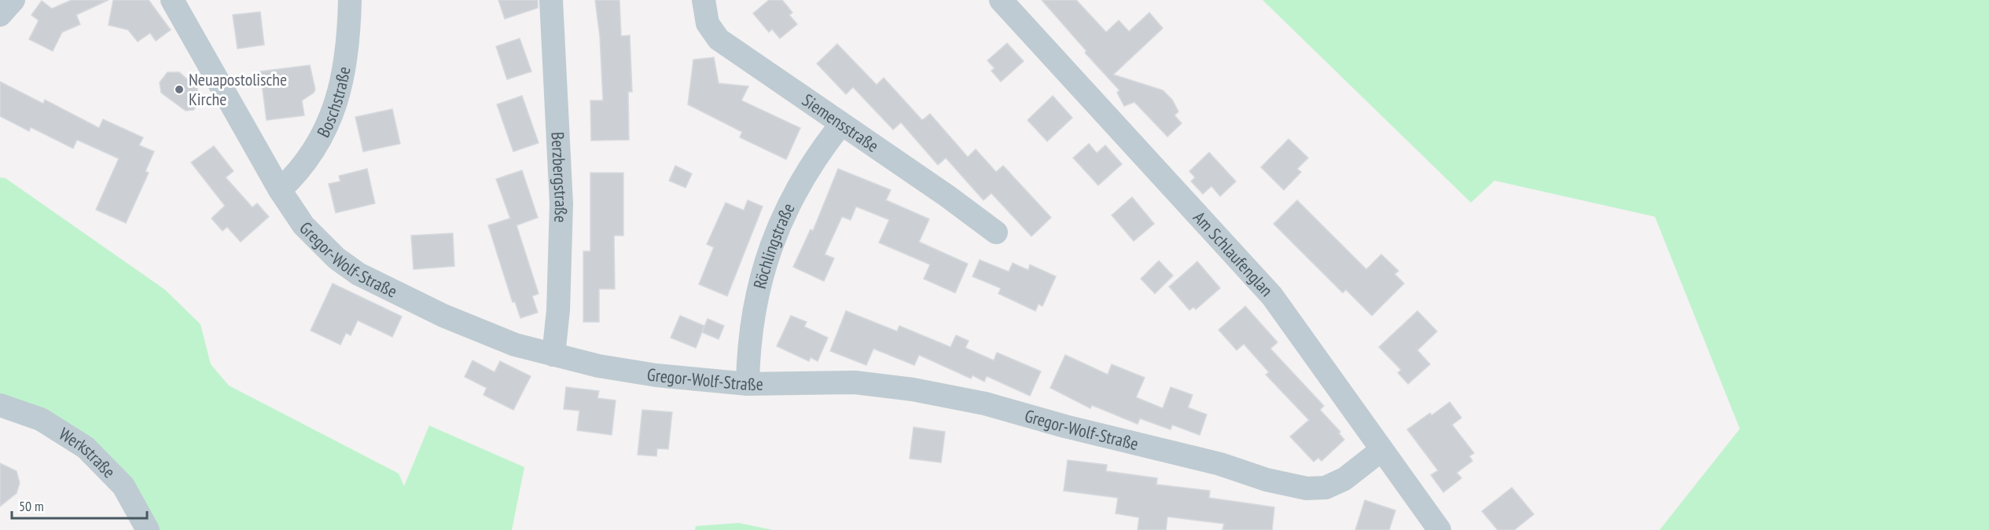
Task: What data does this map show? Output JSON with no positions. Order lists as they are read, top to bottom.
{
  "streets": {
    "street": [
      "Boschstraße",
      "Siemensstraße",
      "Berzbergstraße",
      "Röchlingstraße",
      "Am Schlaufenglan",
      "Gregor-Wolf-Straße",
      "Werkstraße"
    ]
  },
  "crossings": [
    ["Boschstraße", "Gregor-Wolf-Straße"],
    ["Siemensstraße", "Röchlingstraße"],
    ["Berzbergstraße", "Gregor-Wolf-Straße"],
    ["Röchlingstraße", "Gregor-Wolf-Straße"],
    ["Am Schlaufenglan", "Gregor-Wolf-Straße"]
  ],
  "places": ["Neuapostolische Kirche"],
  "scale_bar": "50 m"
}
